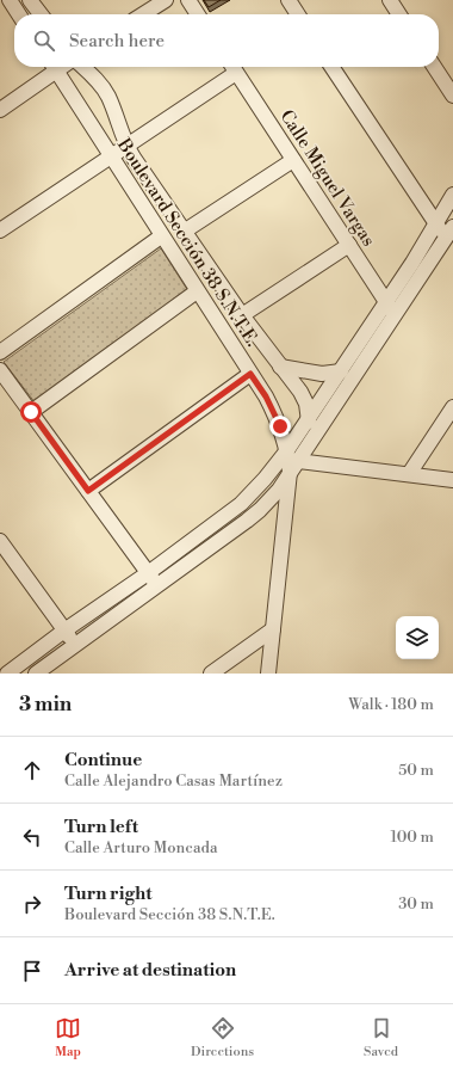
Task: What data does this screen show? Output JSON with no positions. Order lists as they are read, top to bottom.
{
  "streets": {
    "street": ["Calle Miguel Vargas", "Boulevard Sección 38 S.N.T.E."]
  },
  "page": {
    "search": "Search here",
    "heading": ["3 min", "Walk · 180 m"],
    "list": [
      ["Continue", "Calle Alejandro Casas Martínez", "50 m"],
      ["Turn left", "Calle Arturo Moncada", "100 m"],
      ["Turn right", "Boulevard Sección 38 S.N.T.E.", "30 m"],
      "Arrive at destination"
    ],
    "nav": ["Map", "Directions", "Saved"]
  }
}
